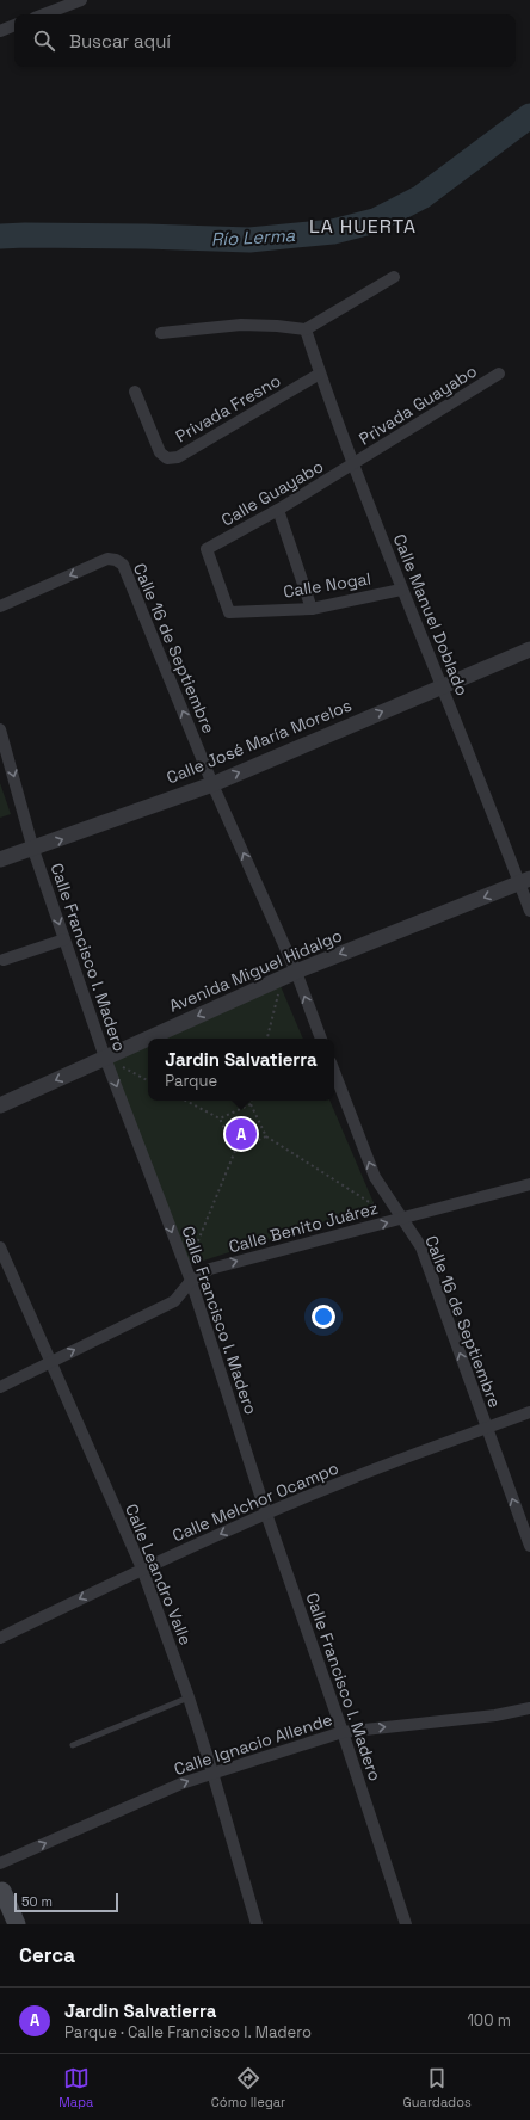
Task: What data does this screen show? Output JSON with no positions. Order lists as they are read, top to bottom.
{
  "streets": {
    "street": [
      "Privada Guayabo",
      "Privada Fresno",
      "Calle Guayabo",
      "Calle Nogal",
      "Calle Manuel Doblado",
      "Calle 16 de Septiembre",
      "Calle José María Morelos",
      "Calle Francisco I. Madero",
      "Avenida Miguel Hidalgo",
      "Calle Benito Juárez",
      "Calle Melchor Ocampo",
      "Calle Leandro Valle",
      "Calle Ignacio Allende"
    ]
  },
  "crossings": [
    ["Privada Guayabo", "Calle Guayabo"],
    ["Privada Guayabo", "Calle Manuel Doblado"],
    ["Privada Fresno", "Calle Manuel Doblado"],
    ["Calle Guayabo", "Calle Nogal"],
    ["Calle Guayabo", "Calle Manuel Doblado"],
    ["Calle Nogal", "Calle Manuel Doblado"],
    ["Calle Manuel Doblado", "Calle José María Morelos"],
    ["Calle Manuel Doblado", "Avenida Miguel Hidalgo"],
    ["Calle 16 de Septiembre", "Calle José María Morelos"],
    ["Calle 16 de Septiembre", "Avenida Miguel Hidalgo"],
    ["Calle 16 de Septiembre", "Calle Benito Juárez"],
    ["Calle 16 de Septiembre", "Calle Melchor Ocampo"],
    ["Calle José María Morelos", "Calle Francisco I. Madero"],
    ["Calle Francisco I. Madero", "Avenida Miguel Hidalgo"],
    ["Calle Francisco I. Madero", "Calle Benito Juárez"],
    ["Calle Francisco I. Madero", "Calle Melchor Ocampo"],
    ["Calle Francisco I. Madero", "Calle Ignacio Allende"],
    ["Calle Benito Juárez", "Calle Leandro Valle"],
    ["Calle Melchor Ocampo", "Calle Leandro Valle"],
    ["Calle Leandro Valle", "Calle Ignacio Allende"]
  ],
  "one_way": [
    "Calle 16 de Septiembre",
    "Calle José María Morelos",
    "Calle Francisco I. Madero",
    "Avenida Miguel Hidalgo",
    "Calle Benito Juárez",
    "Calle Melchor Ocampo",
    "Calle Ignacio Allende"
  ],
  "districts": ["LA HUERTA"],
  "water": ["Río Lerma"],
  "scale_bar": "50 m",
  "page": {
    "search": "Buscar aquí",
    "popup": ["Jardin Salvatierra", "Parque"],
    "pins": "A",
    "scale": "50 m",
    "heading": "Cerca",
    "list": [
      {
        "mark": "A",
        "name": "Jardin Salvatierra",
        "note": "Parque · Calle Francisco I. Madero",
        "value": "100 m"
      }
    ],
    "nav": ["Mapa", "Cómo llegar", "Guardados"]
  }
}
